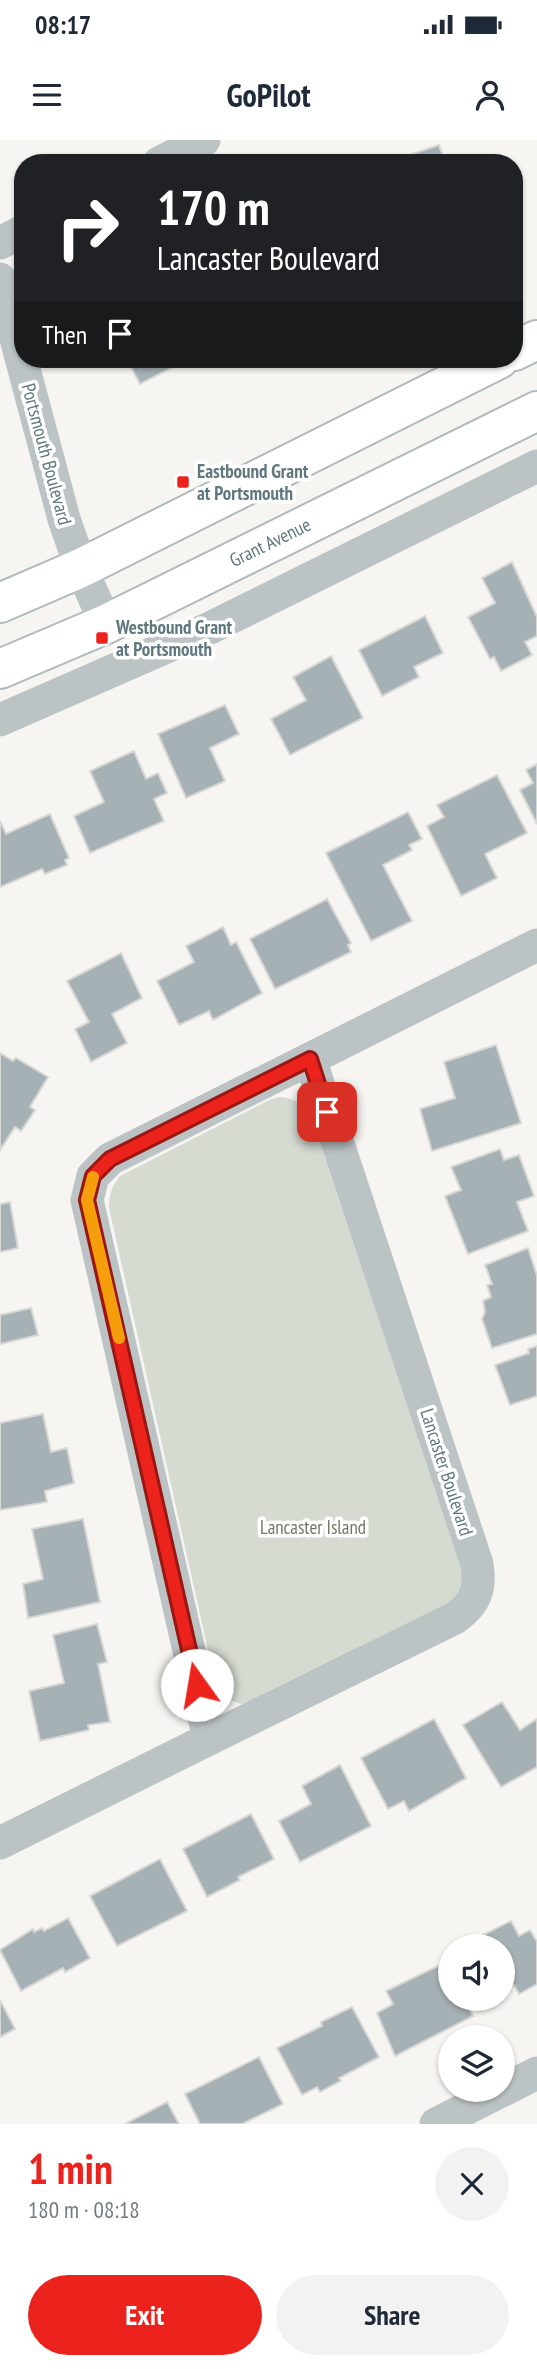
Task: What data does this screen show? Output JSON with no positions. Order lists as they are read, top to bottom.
{
  "streets": {
    "main road": ["Grant Avenue"],
    "street": ["Portsmouth Boulevard", "Lancaster Boulevard"]
  },
  "crossings": [
    ["Portsmouth Boulevard", "Grant Avenue"]
  ],
  "parks": ["Lancaster Island"],
  "places": {
    "transit": ["Eastbound Grant at Portsmouth", "Westbound Grant at Portsmouth"]
  },
  "page": {
    "status": "08:17",
    "header": "GoPilot",
    "turn": ["170 m", "Lancaster Boulevard"],
    "then": "Then",
    "heading": ["1 min", "180 m · 08:18"],
    "buttons": ["Exit", "Share"]
  }
}
